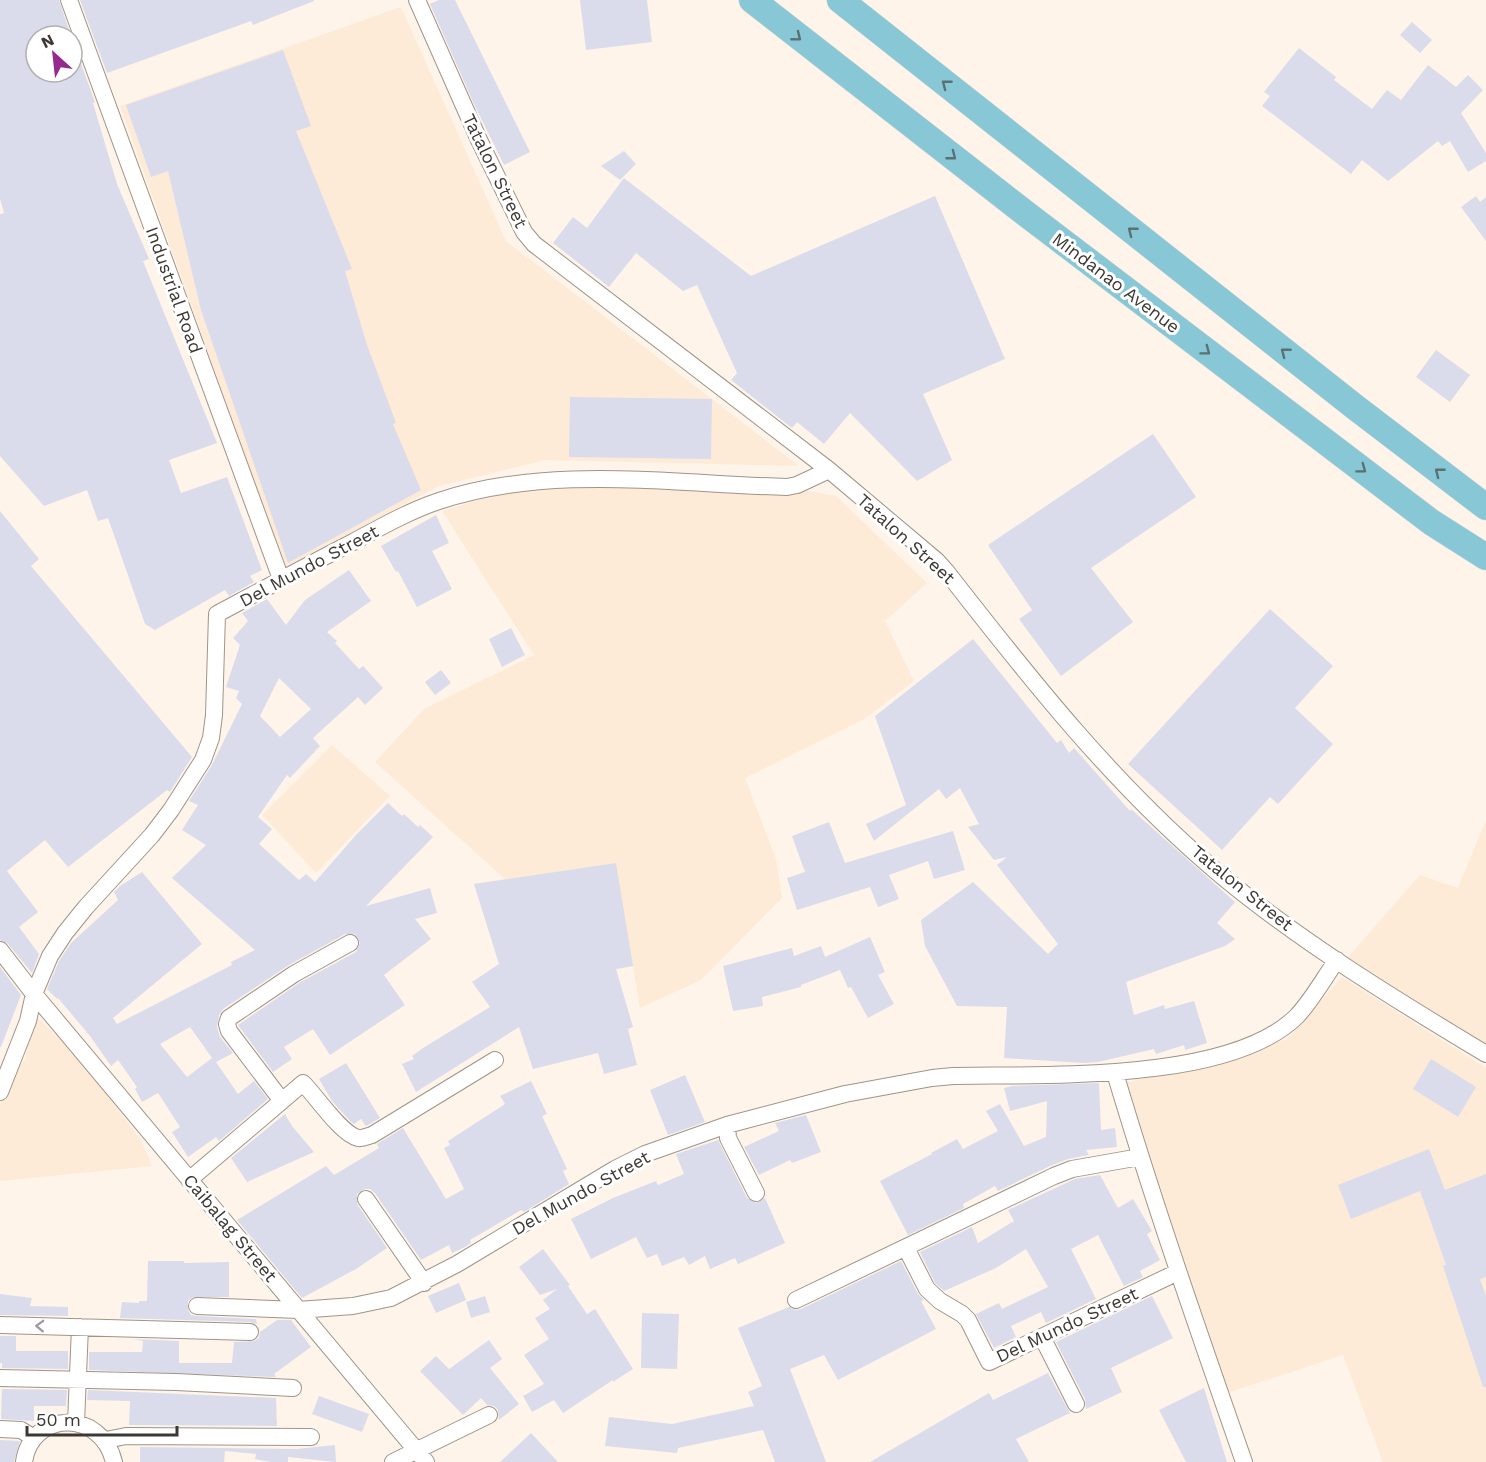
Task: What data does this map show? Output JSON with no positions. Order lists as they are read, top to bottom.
{
  "streets": {
    "main road": ["Mindanao Avenue"],
    "street": [
      "Tatalon Street",
      "Industrial Road",
      "Del Mundo Street",
      "Caibalag Street"
    ]
  },
  "crossings": [
    ["Tatalon Street", "Del Mundo Street"],
    ["Industrial Road", "Del Mundo Street"],
    ["Del Mundo Street", "Caibalag Street"]
  ],
  "scale_bar": "50 m",
  "north": "top left"
}
